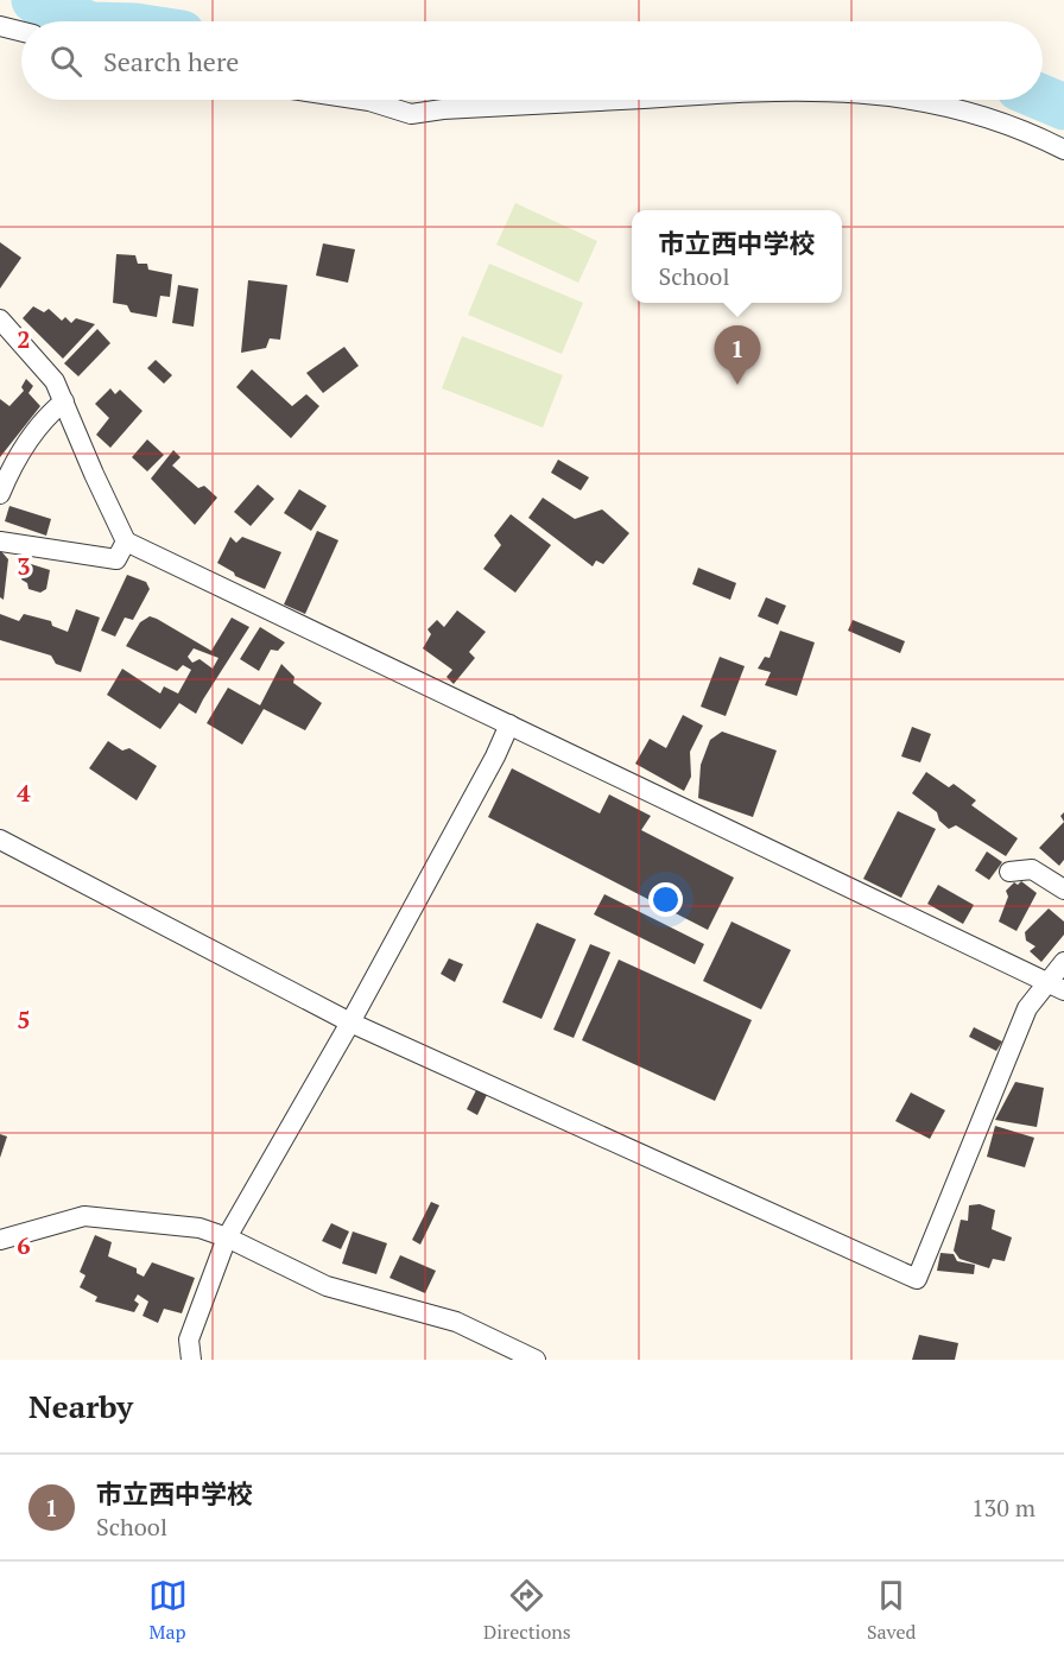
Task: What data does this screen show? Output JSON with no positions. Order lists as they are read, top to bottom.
{
  "page": {
    "search": "Search here",
    "popup": ["市立西中学校", "School"],
    "pins": "1",
    "heading": "Nearby",
    "list": [
      {
        "mark": "1",
        "name": "市立西中学校",
        "note": "School",
        "value": "130 m"
      }
    ],
    "nav": ["Map", "Directions", "Saved"]
  },
  "grid": {
    "rows": [
      "2",
      "3",
      "4",
      "5",
      "6"
    ]
  }
}
